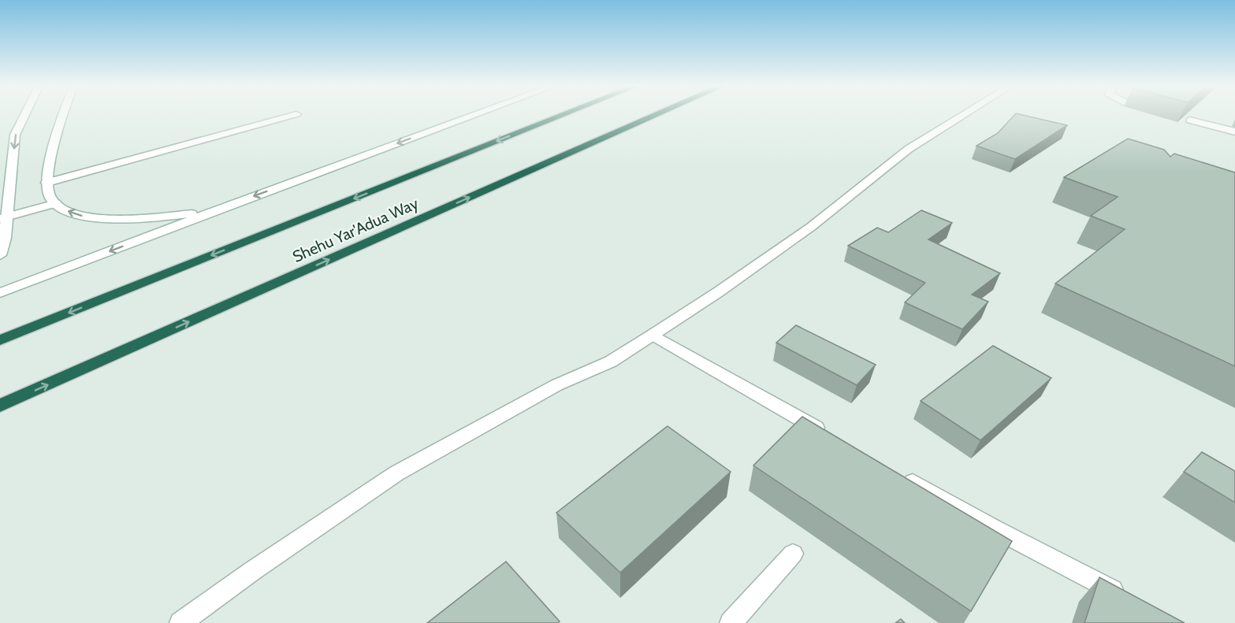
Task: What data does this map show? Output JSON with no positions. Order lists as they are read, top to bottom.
{
  "streets": {
    "highway": ["Shehu Yar'Adua Way"]
  }
}
